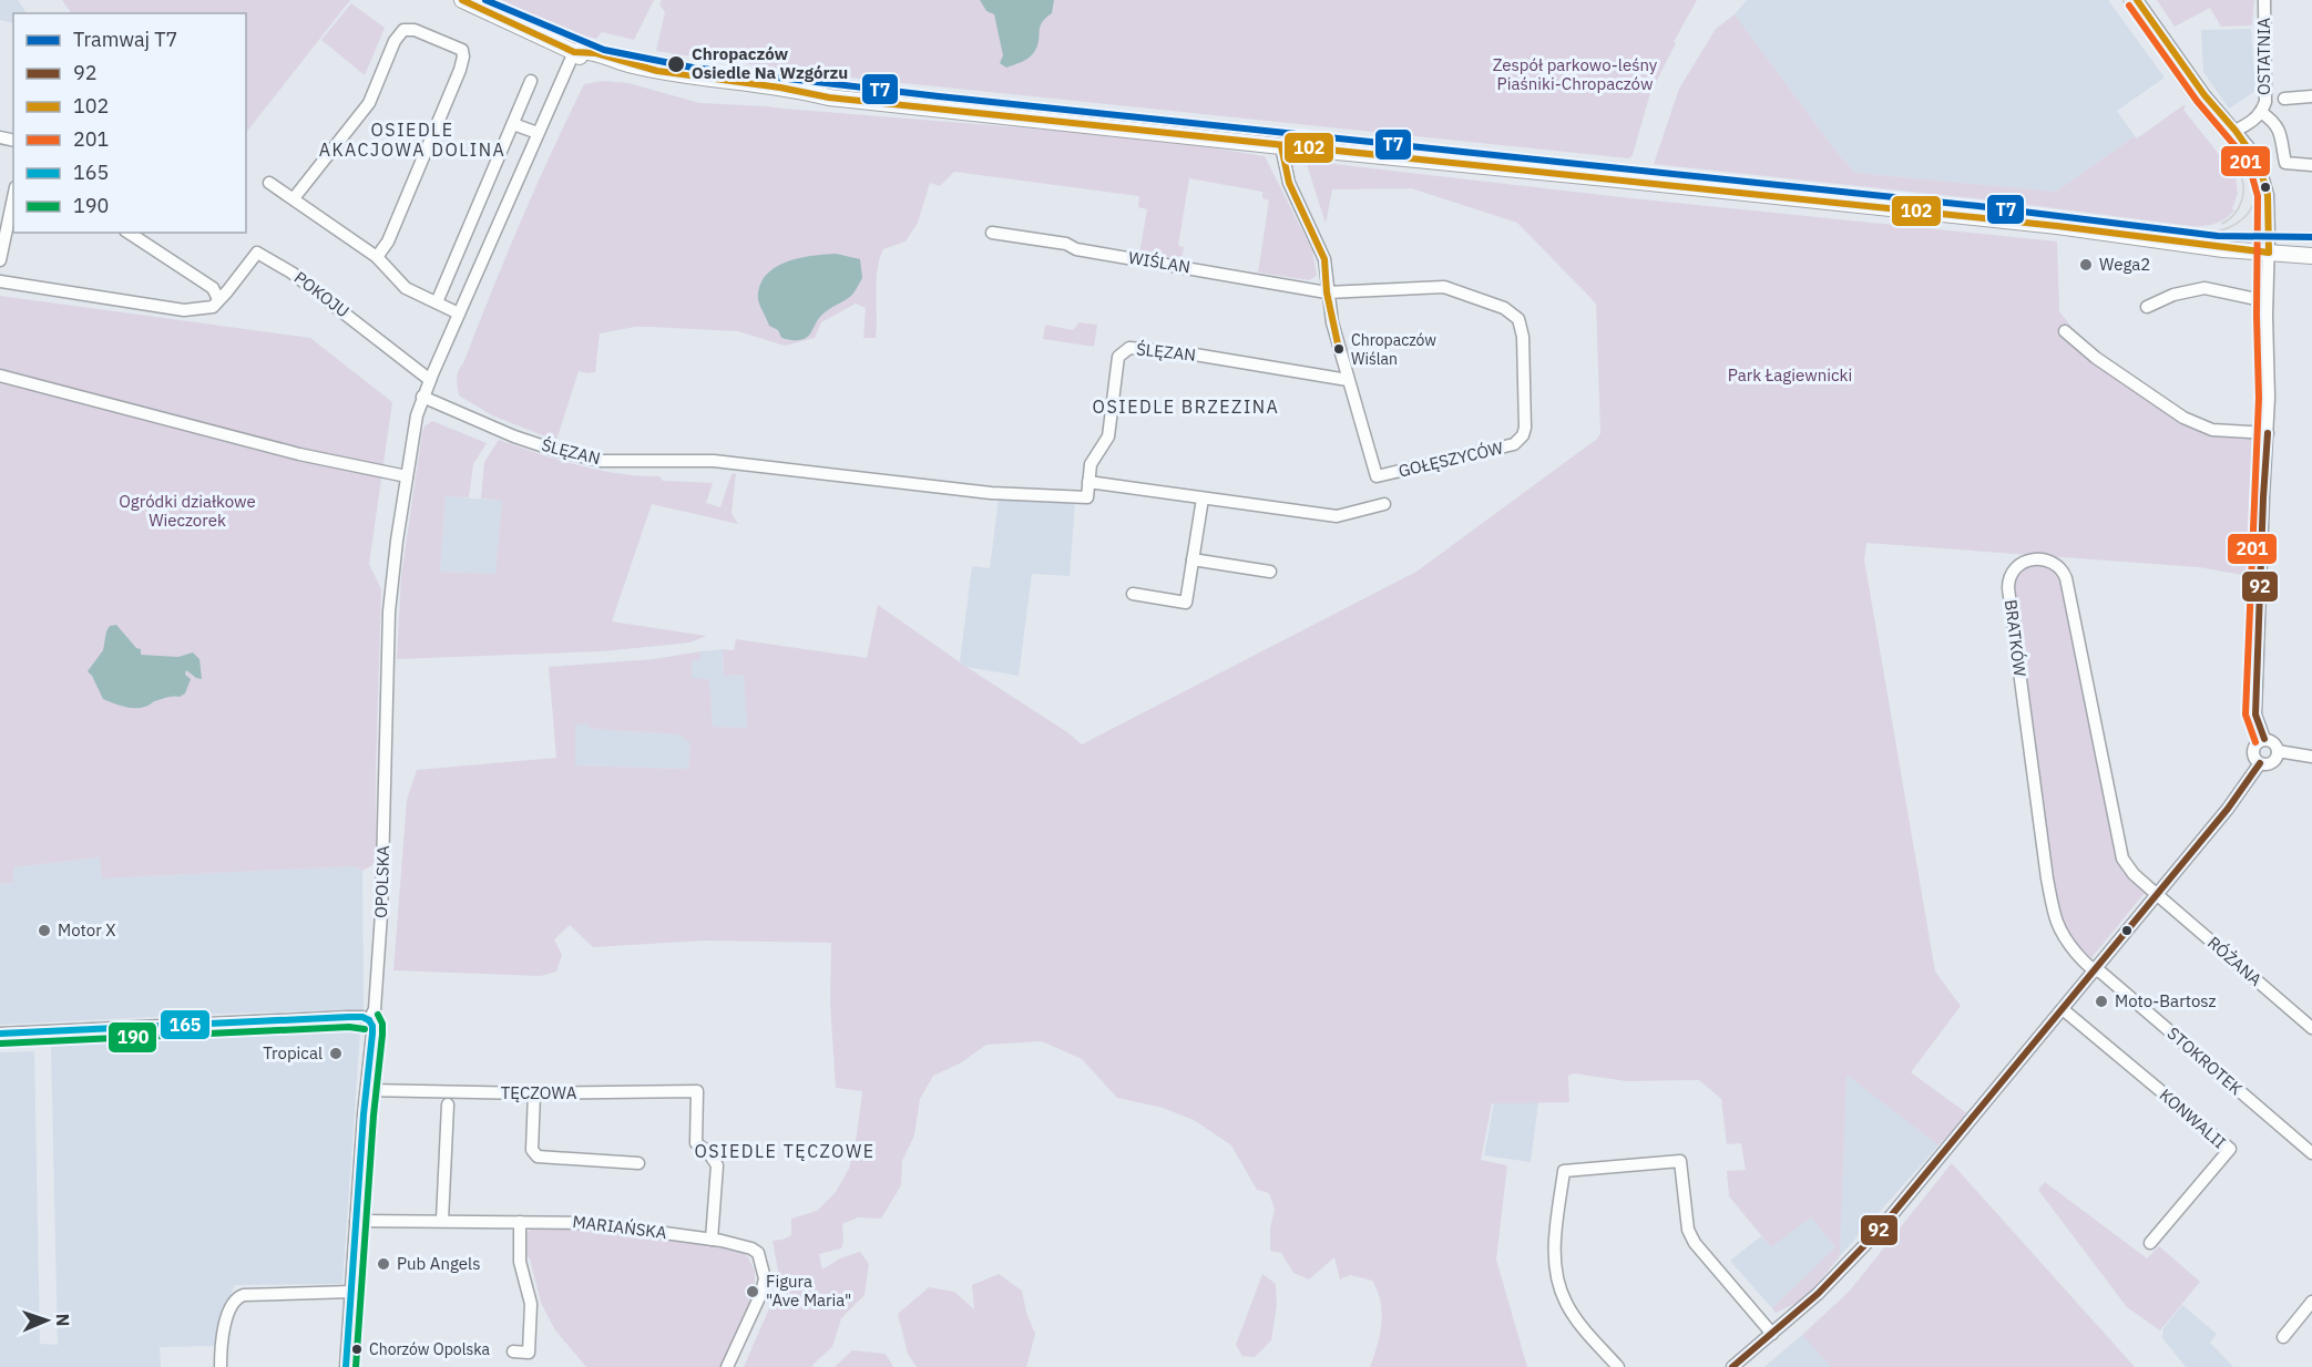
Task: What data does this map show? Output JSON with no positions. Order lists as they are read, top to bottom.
{
  "streets": {
    "street": [
      "OSTATNIA",
      "WIŚLAN",
      "POKOJU",
      "ŚLĘZAN",
      "GOŁĘSZYCÓW",
      "BRATKÓW",
      "OPOLSKA",
      "RÓŻANA",
      "STOKROTEK",
      "TĘCZOWA",
      "KONWALII",
      "MARIAŃSKA"
    ]
  },
  "crossings": [
    ["WIŚLAN", "GOŁĘSZYCÓW"],
    ["ŚLĘZAN", "GOŁĘSZYCÓW"],
    ["ŚLĘZAN", "OPOLSKA"],
    ["BRATKÓW", "RÓŻANA"],
    ["BRATKÓW", "STOKROTEK"],
    ["OPOLSKA", "TĘCZOWA"],
    ["OPOLSKA", "MARIAŃSKA"],
    ["TĘCZOWA", "MARIAŃSKA"]
  ],
  "districts": ["OSIEDLE AKACJOWA DOLINA", "OSIEDLE BRZEZINA", "OSIEDLE TĘCZOWE"],
  "parks": ["Zespół parkowo-leśny Piaśniki-Chropaczów", "Park Łagiewnicki", "Ogródki działkowe Wieczorek"],
  "places": [
    "Chropaczów Osiedle Na Wzgórzu",
    "Wega2",
    "Chropaczów Wiślan",
    "Motor X",
    "Moto-Bartosz",
    "Tropical",
    "Pub Angels",
    "Figura \"Ave Maria\"",
    "Chorzów Opolska"
  ],
  "lines": [
    "tram line T7",
    "transit line 102",
    "transit line 201",
    "transit line 92",
    "transit line 190",
    "transit line 165"
  ],
  "legend": [
    "Tramwaj T7",
    "92",
    "102",
    "201",
    "165",
    "190"
  ],
  "north": "right"
}
